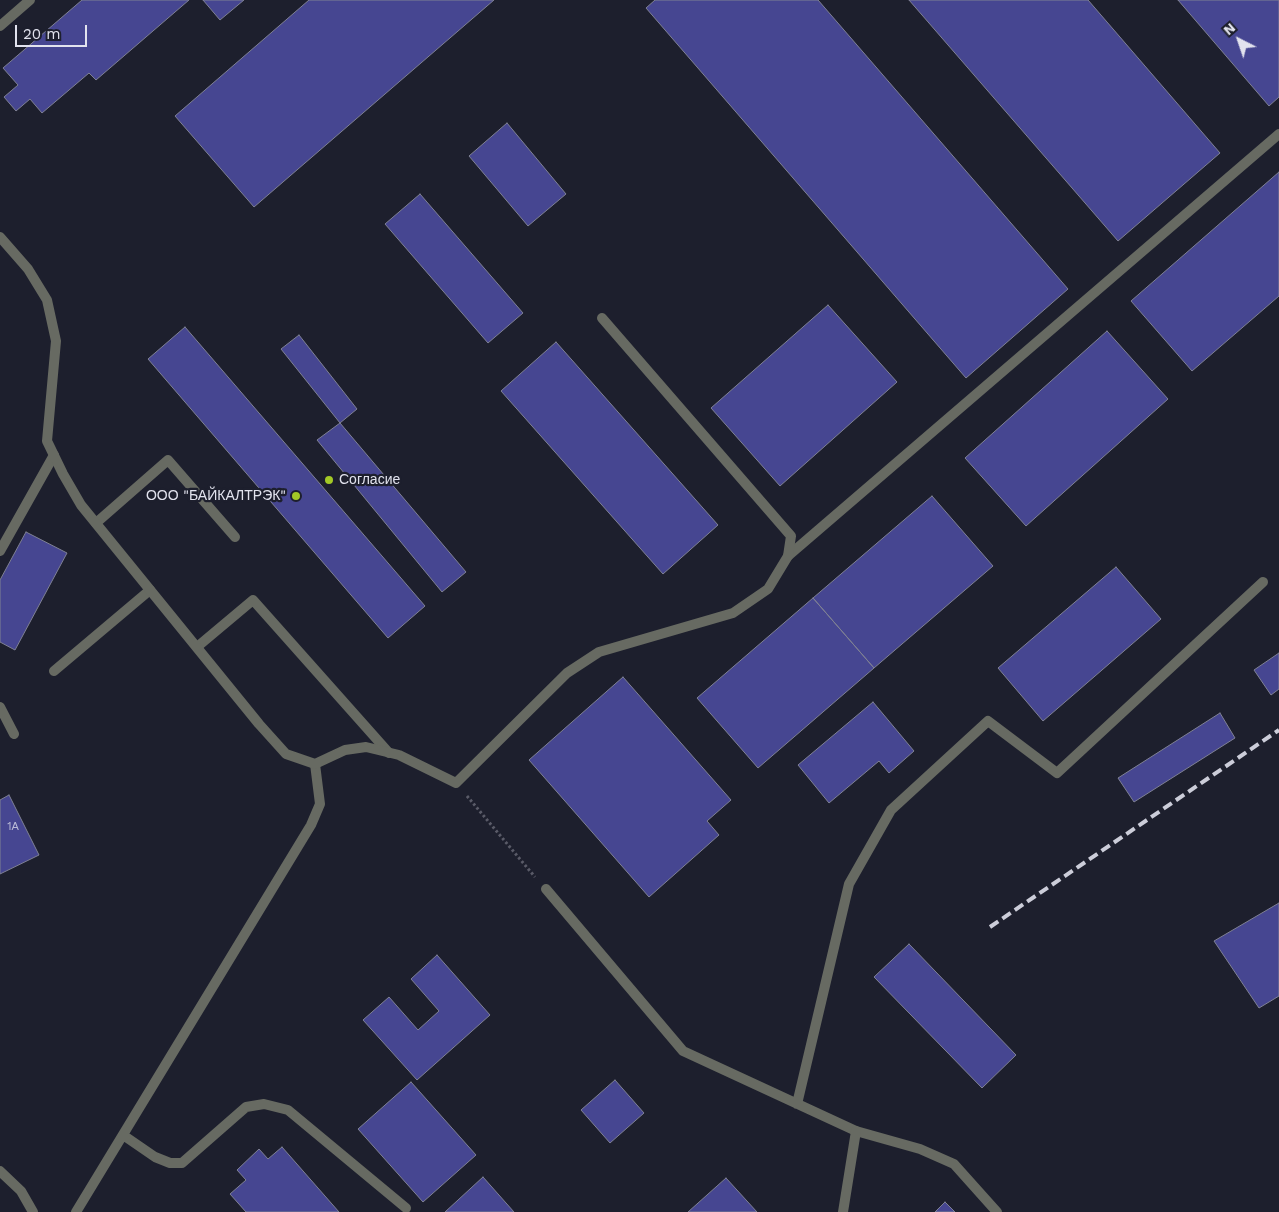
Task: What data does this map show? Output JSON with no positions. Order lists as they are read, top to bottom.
{
  "places": ["Согласие", "ООО \"БАЙКАЛТРЭК\""],
  "house_numbers": ["1А"],
  "scale_bar": "20 m",
  "north": "top left"
}
